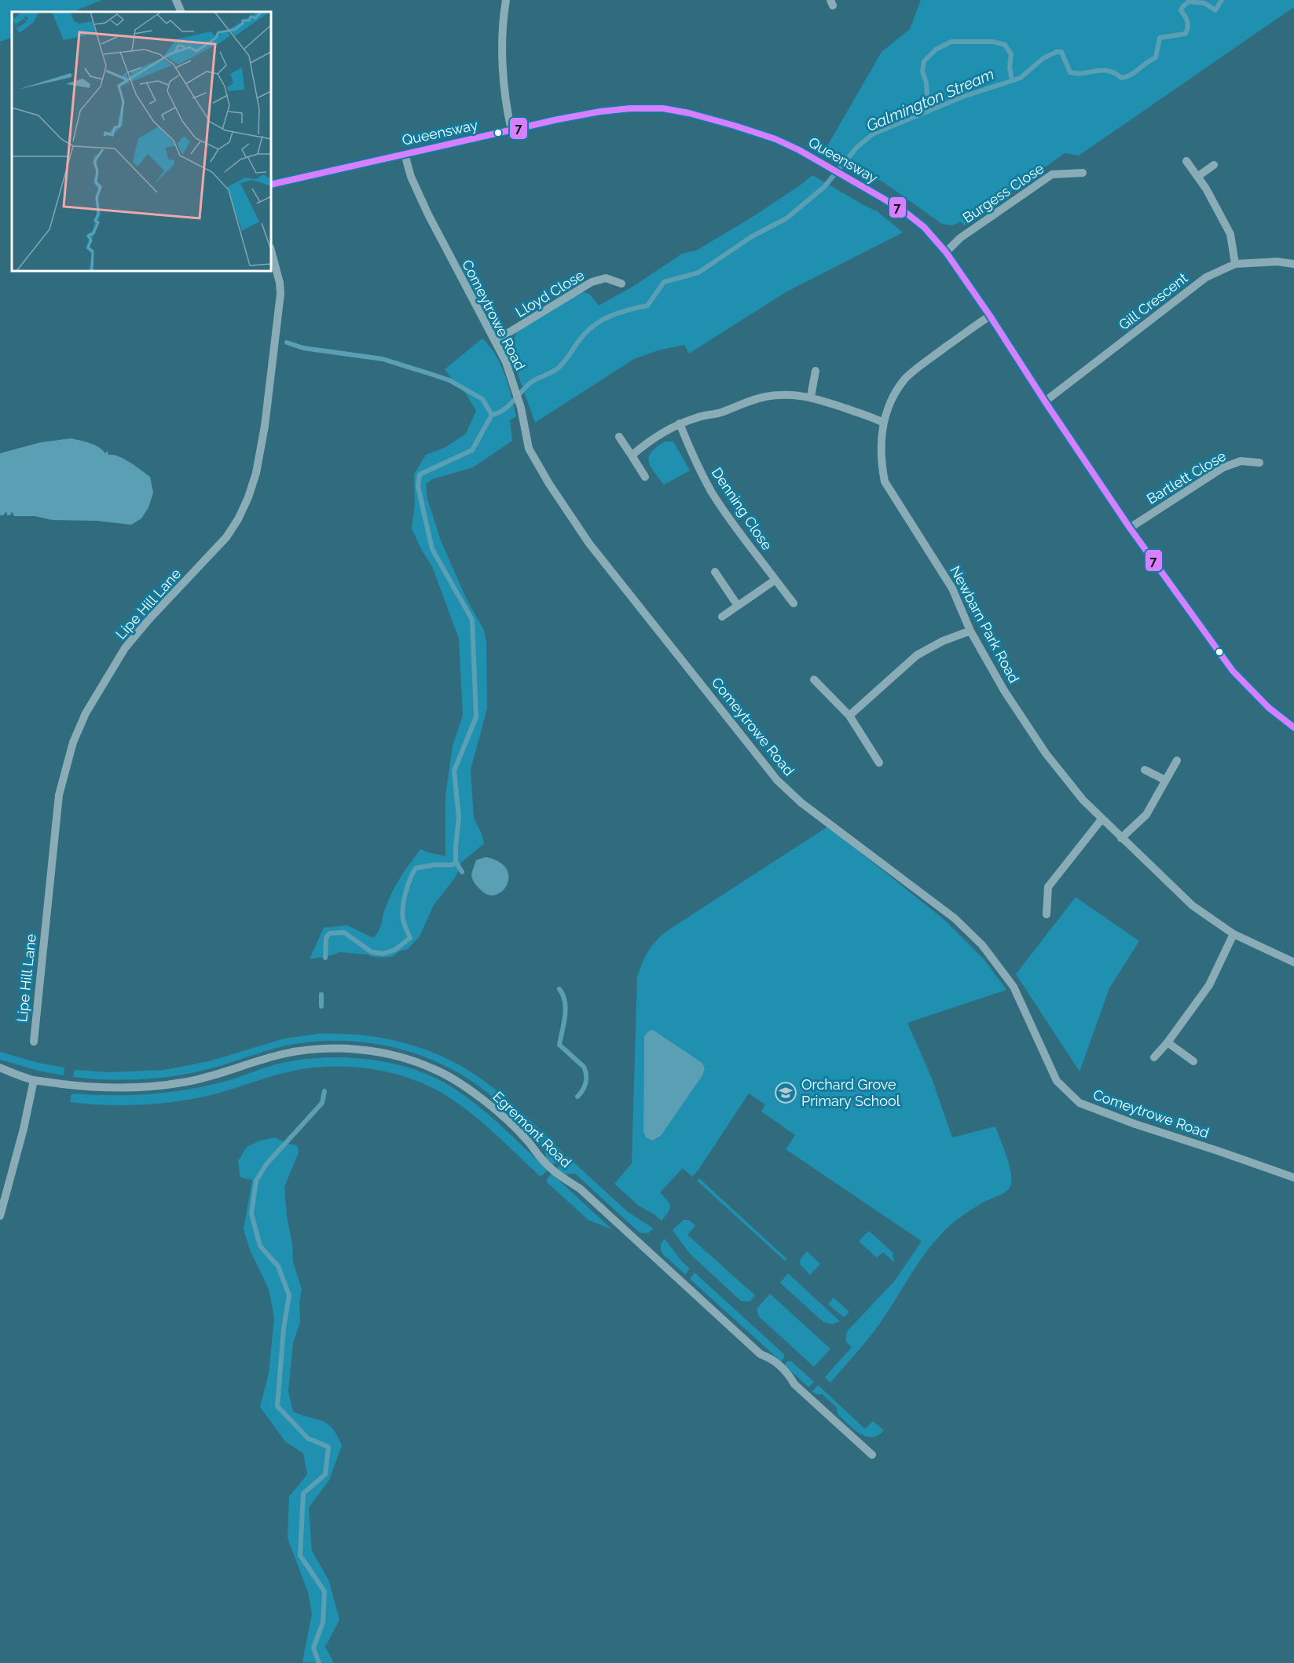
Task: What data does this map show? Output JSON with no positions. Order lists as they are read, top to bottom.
{
  "streets": {
    "street": [
      "Queensway",
      "Burgess Close",
      "Lloyd Close",
      "Gill Crescent",
      "Comeytrowe Road",
      "Bartlett Close",
      "Denning Close",
      "Lipe Hill Lane",
      "Newbarn Park Road",
      "Egremont Road"
    ]
  },
  "crossings": [
    ["Queensway", "Burgess Close"],
    ["Queensway", "Gill Crescent"],
    ["Queensway", "Comeytrowe Road"],
    ["Queensway", "Bartlett Close"],
    ["Queensway", "Newbarn Park Road"],
    ["Lloyd Close", "Comeytrowe Road"]
  ],
  "water": ["Galmington Stream"],
  "places": {
    "school or university": ["Orchard Grove Primary School"]
  },
  "lines": ["transit line 7"]
}
